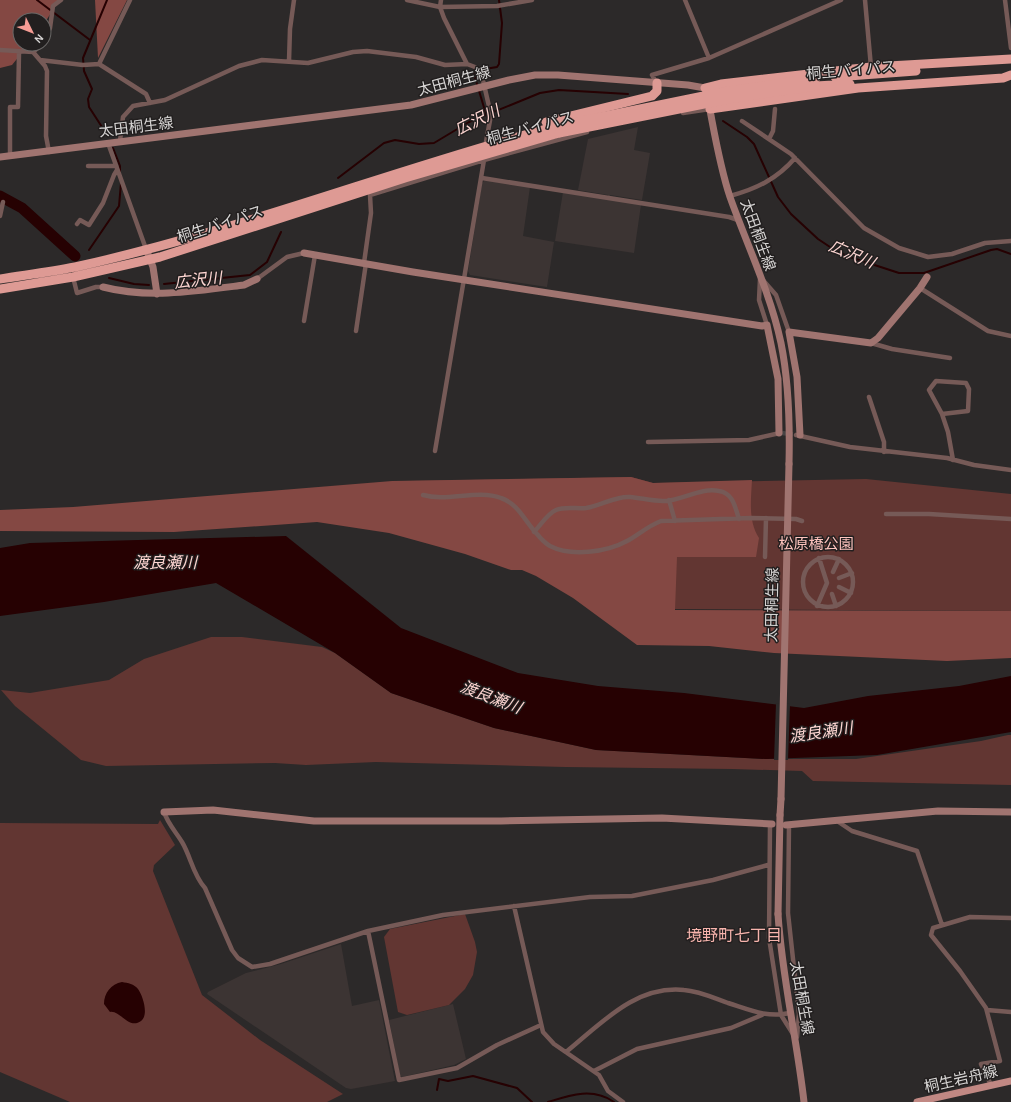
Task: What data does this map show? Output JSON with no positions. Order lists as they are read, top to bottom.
{
  "streets": {
    "highway": ["桐生バイパス"],
    "main road": ["桐生岩舟線"],
    "street": ["太田桐生線"]
  },
  "districts": ["境野町七丁目"],
  "water": ["広沢川", "渡良瀬川"],
  "parks": ["松原橋公園"],
  "north": "bottom right"
}
